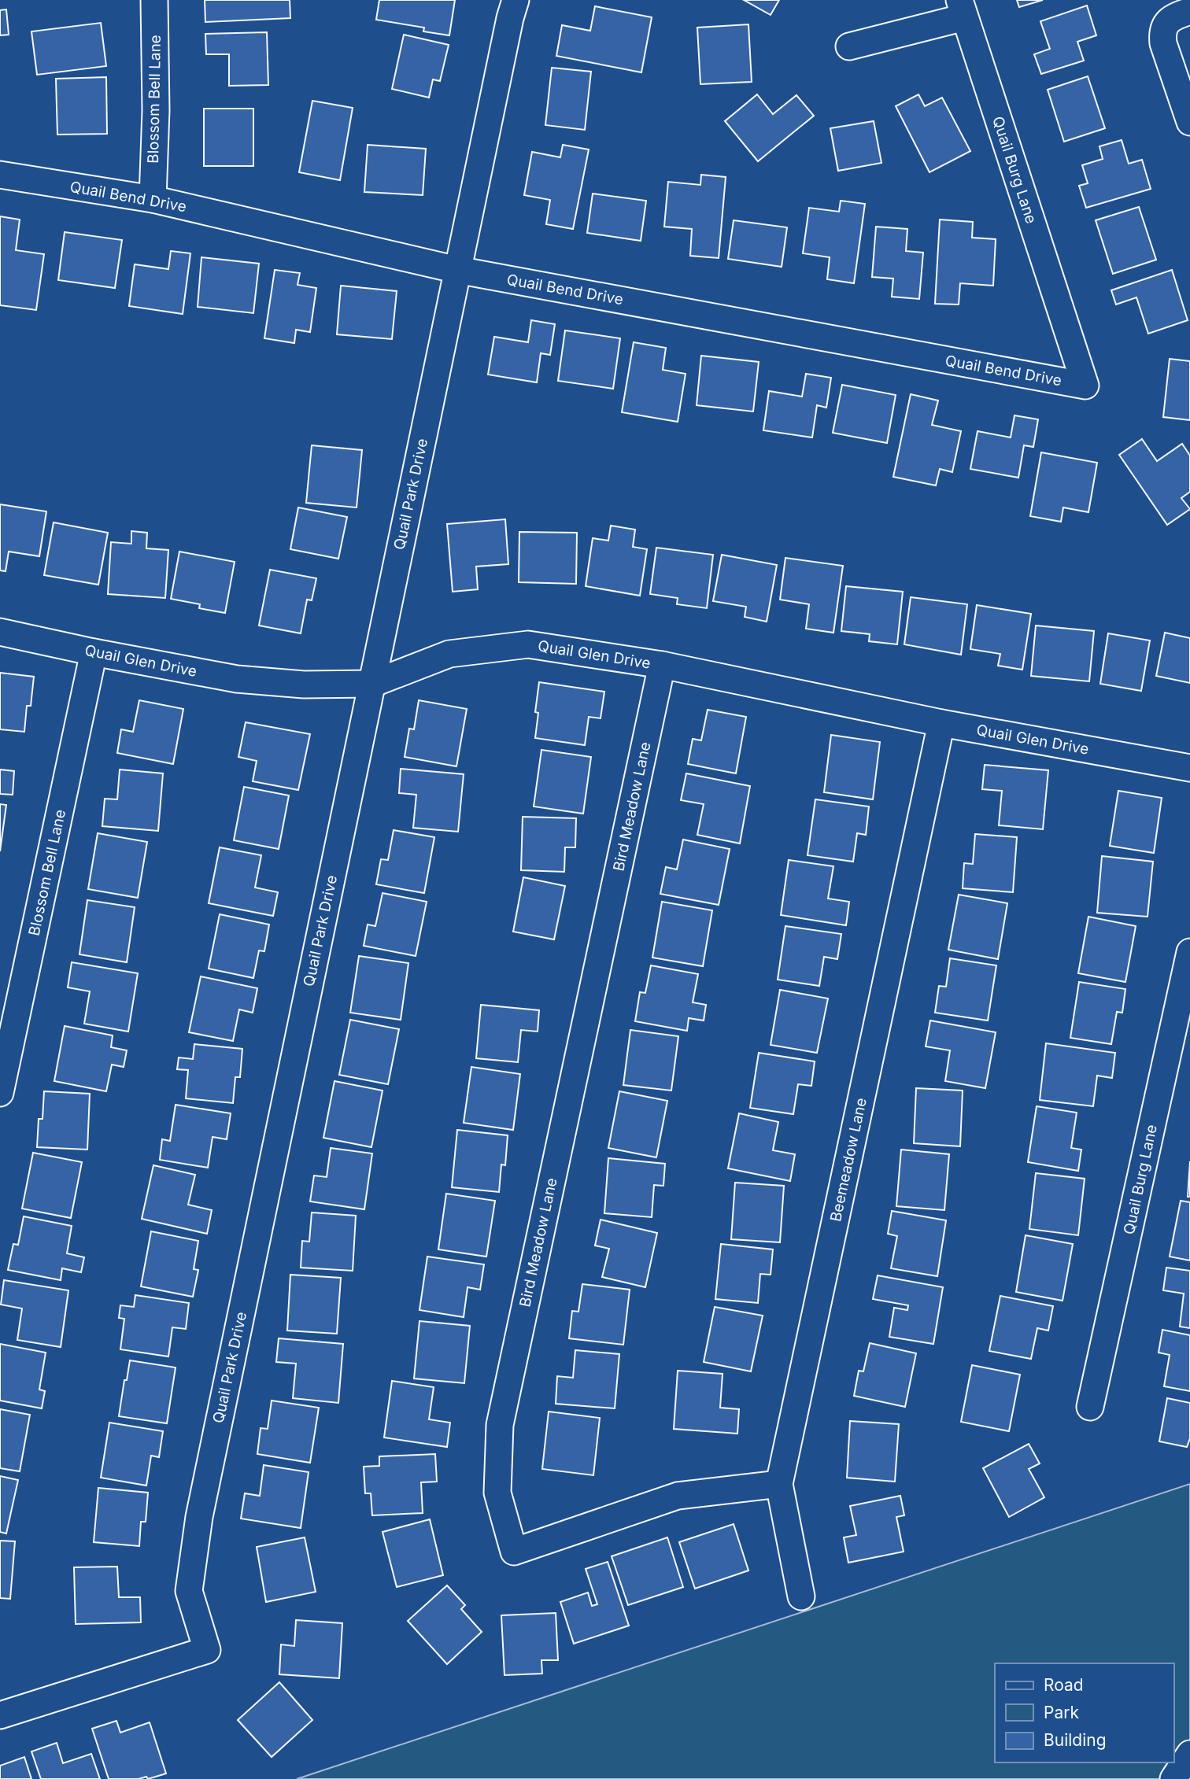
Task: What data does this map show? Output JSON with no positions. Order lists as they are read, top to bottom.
{
  "streets": {
    "street": [
      "Blossom Bell Lane",
      "Quail Burg Lane",
      "Quail Bend Drive",
      "Quail Park Drive",
      "Quail Glen Drive",
      "Bird Meadow Lane",
      "Beemeadow Lane"
    ]
  },
  "crossings": [
    ["Blossom Bell Lane", "Quail Bend Drive"],
    ["Blossom Bell Lane", "Quail Glen Drive"],
    ["Quail Burg Lane", "Quail Bend Drive"],
    ["Quail Bend Drive", "Quail Park Drive"],
    ["Quail Park Drive", "Quail Glen Drive"],
    ["Quail Glen Drive", "Bird Meadow Lane"],
    ["Quail Glen Drive", "Beemeadow Lane"],
    ["Bird Meadow Lane", "Beemeadow Lane"]
  ],
  "legend": ["Road", "Park", "Building"]
}
